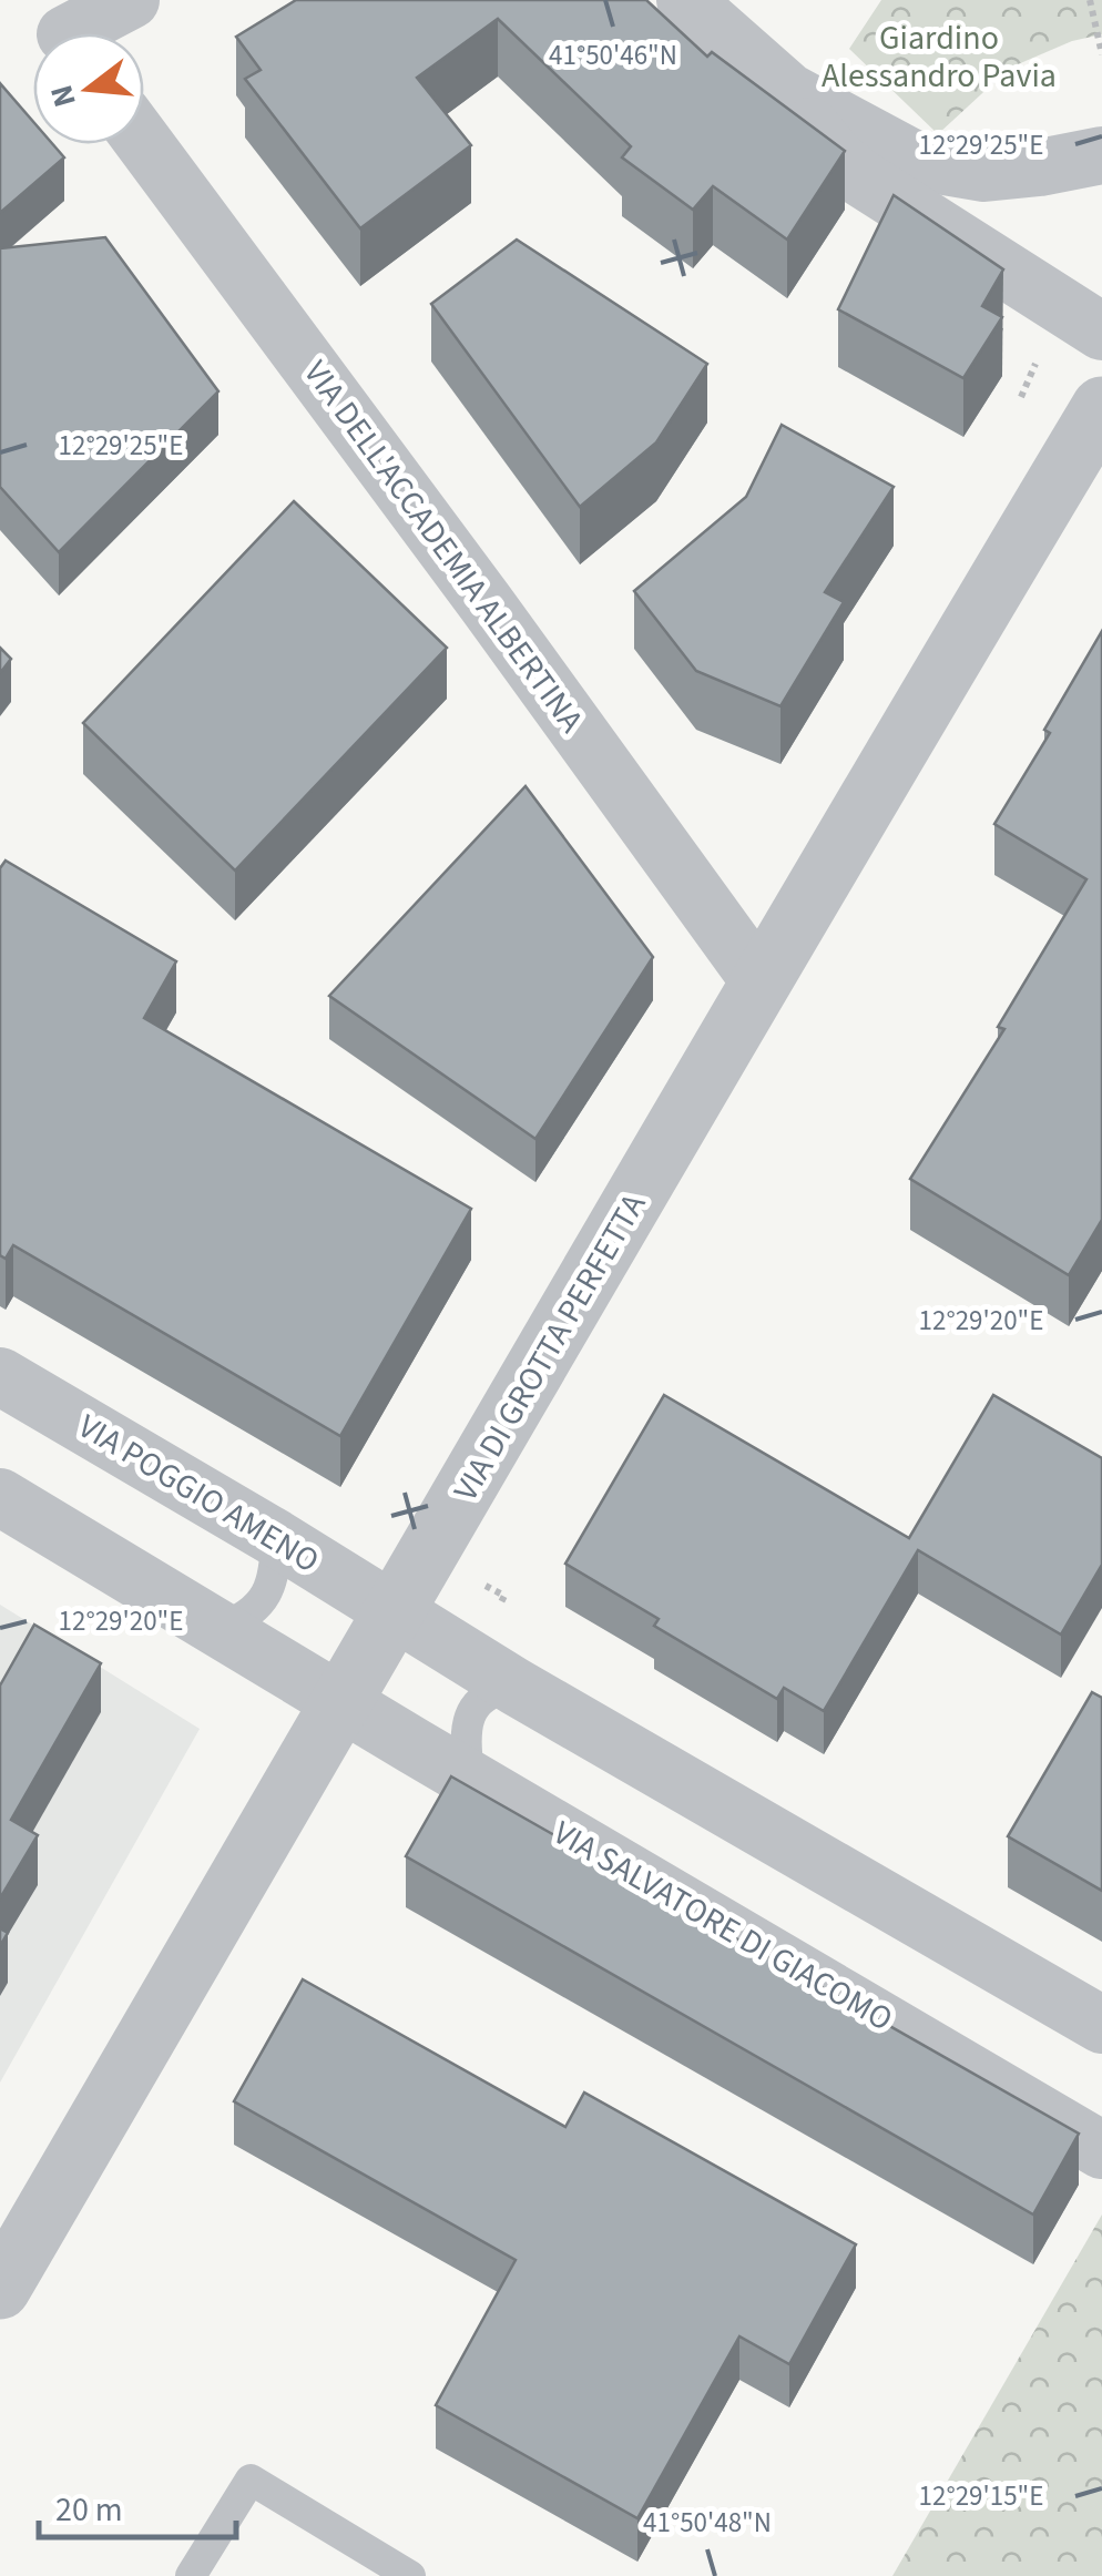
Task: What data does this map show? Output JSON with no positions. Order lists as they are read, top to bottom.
{
  "streets": {
    "street": [
      "VIA DELL'ACCADEMIA ALBERTINA",
      "VIA DI GROTTA PERFETTA",
      "VIA POGGIO AMENO",
      "VIA SALVATORE DI GIACOMO"
    ]
  },
  "crossings": [
    ["VIA DELL'ACCADEMIA ALBERTINA", "VIA DI GROTTA PERFETTA"],
    ["VIA DI GROTTA PERFETTA", "VIA POGGIO AMENO"],
    ["VIA DI GROTTA PERFETTA", "VIA SALVATORE DI GIACOMO"]
  ],
  "parks": ["Giardino Alessandro Pavia"],
  "scale_bar": "20 m",
  "north": "left",
  "coordinates": [
    "41°50'46\"N",
    "12°29'25\"E",
    "12°29'20\"E",
    "12°29'15\"E",
    "41°50'48\"N"
  ]
}
